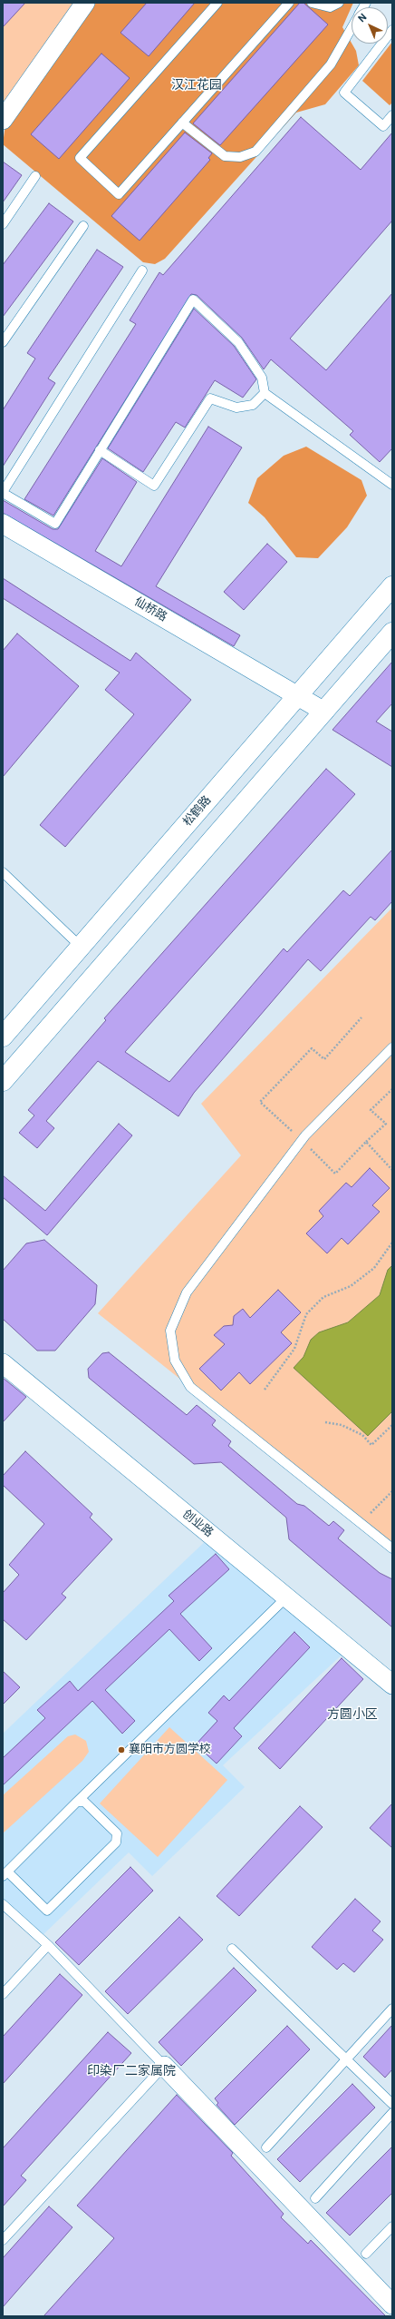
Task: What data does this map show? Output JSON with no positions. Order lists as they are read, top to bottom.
{
  "streets": {
    "main road": ["松鹤路"],
    "street": ["仙桥路", "创业路"]
  },
  "crossings": [
    ["仙桥路", "松鹤路"]
  ],
  "districts": ["汉江花园", "方圆小区", "印染厂二家属院"],
  "places": ["襄阳市方圆学校"],
  "north": "top left"
}
